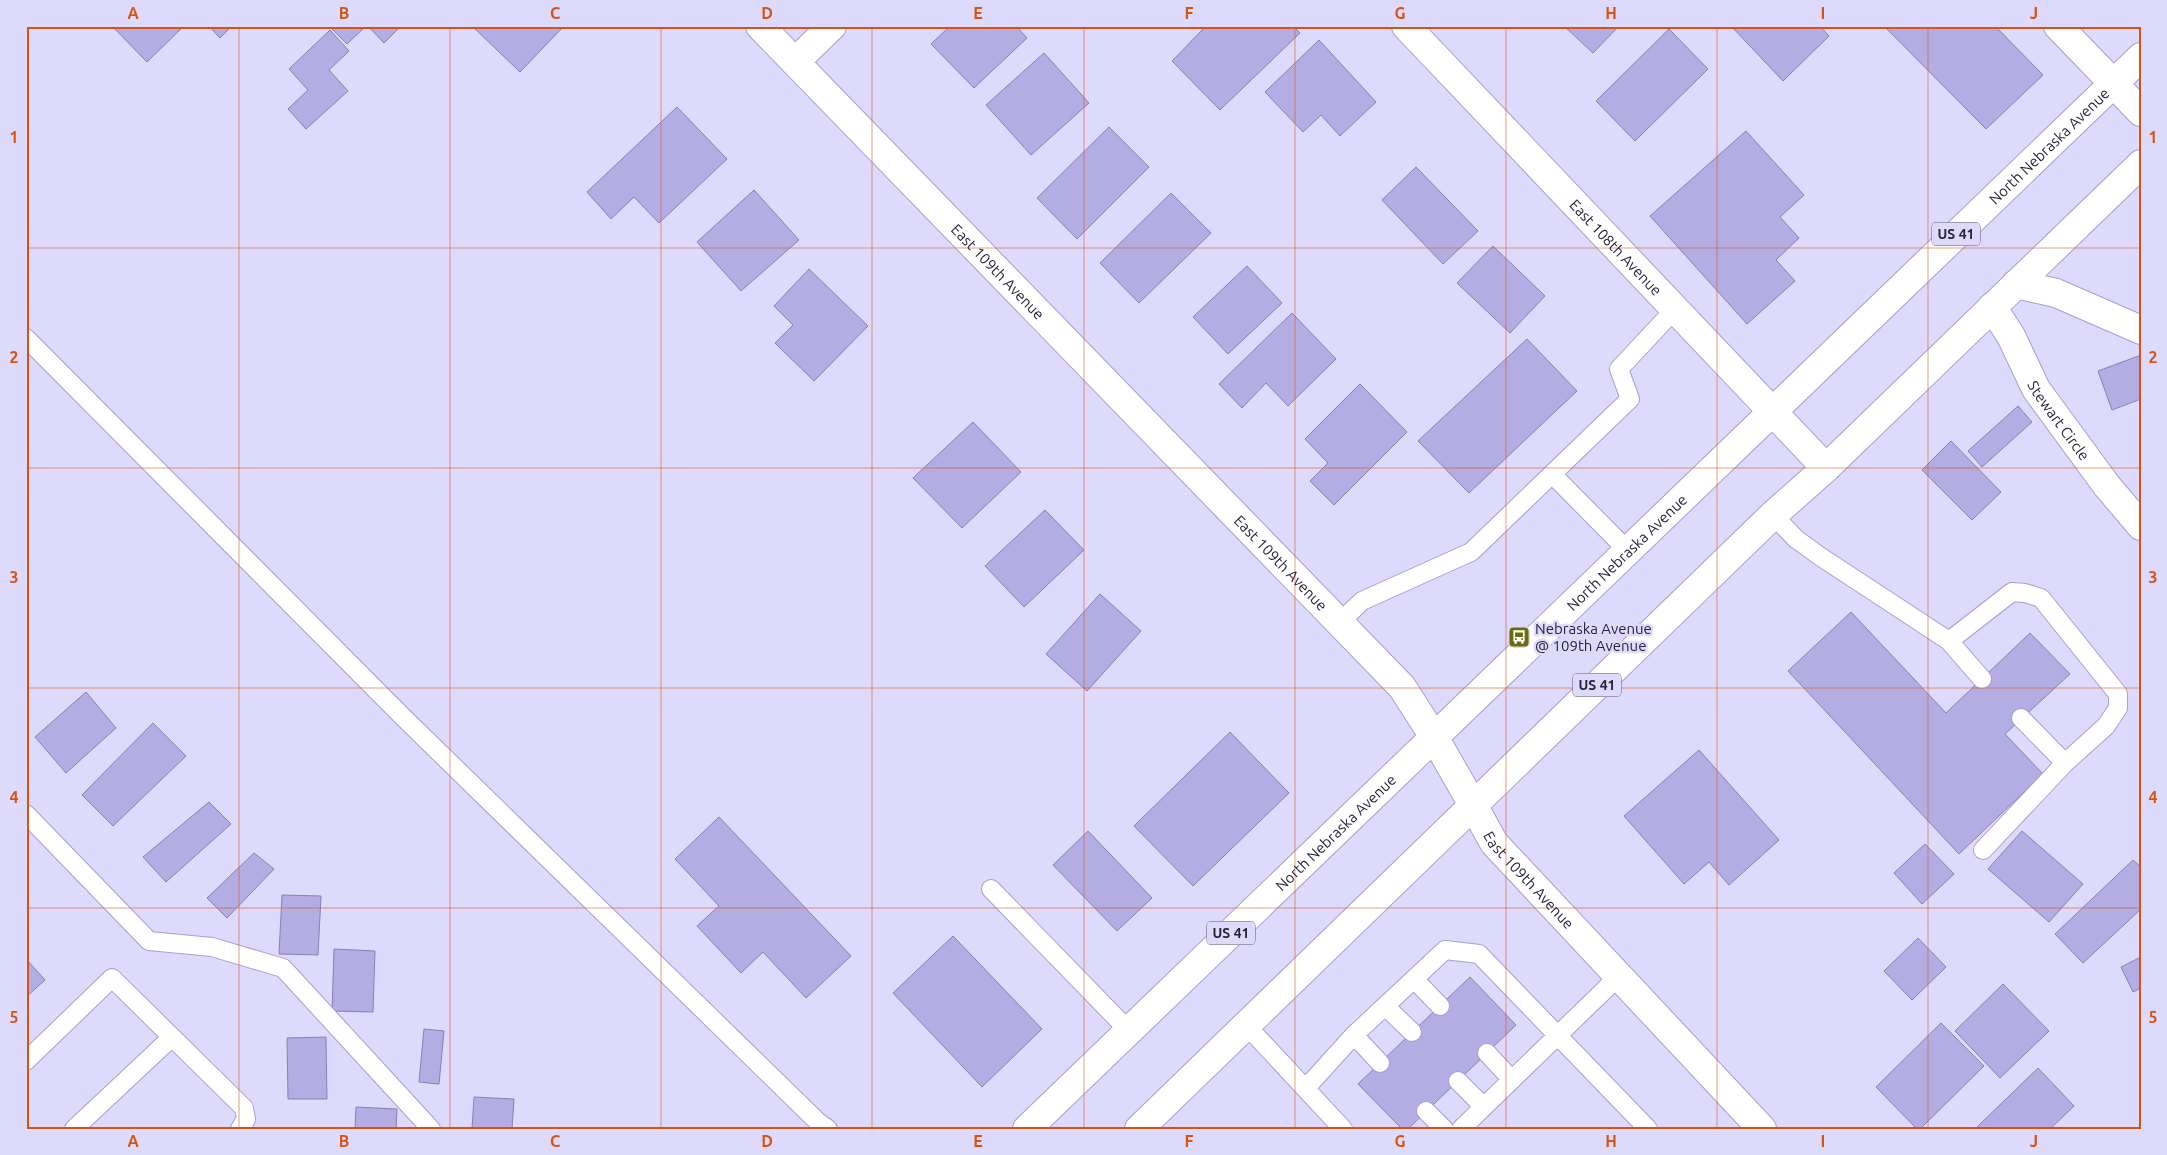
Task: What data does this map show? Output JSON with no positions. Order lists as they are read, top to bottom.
{
  "streets": {
    "main road": [
      "North Nebraska Avenue",
      "US 41",
      "East 108th Avenue",
      "East 109th Avenue",
      "Stewart Circle"
    ]
  },
  "crossings": [
    ["North Nebraska Avenue", "East 108th Avenue"],
    ["North Nebraska Avenue", "East 109th Avenue"],
    ["US 41", "East 108th Avenue"],
    ["US 41", "East 109th Avenue"],
    ["US 41", "Stewart Circle"]
  ],
  "places": {
    "bus stop": ["Nebraska Avenue @ 109th Avenue"]
  },
  "grid": {
    "columns": [
      "A",
      "B",
      "C",
      "D",
      "E",
      "F",
      "G",
      "H",
      "I",
      "J"
    ],
    "rows": [
      "1",
      "2",
      "3",
      "4",
      "5"
    ]
  }
}
